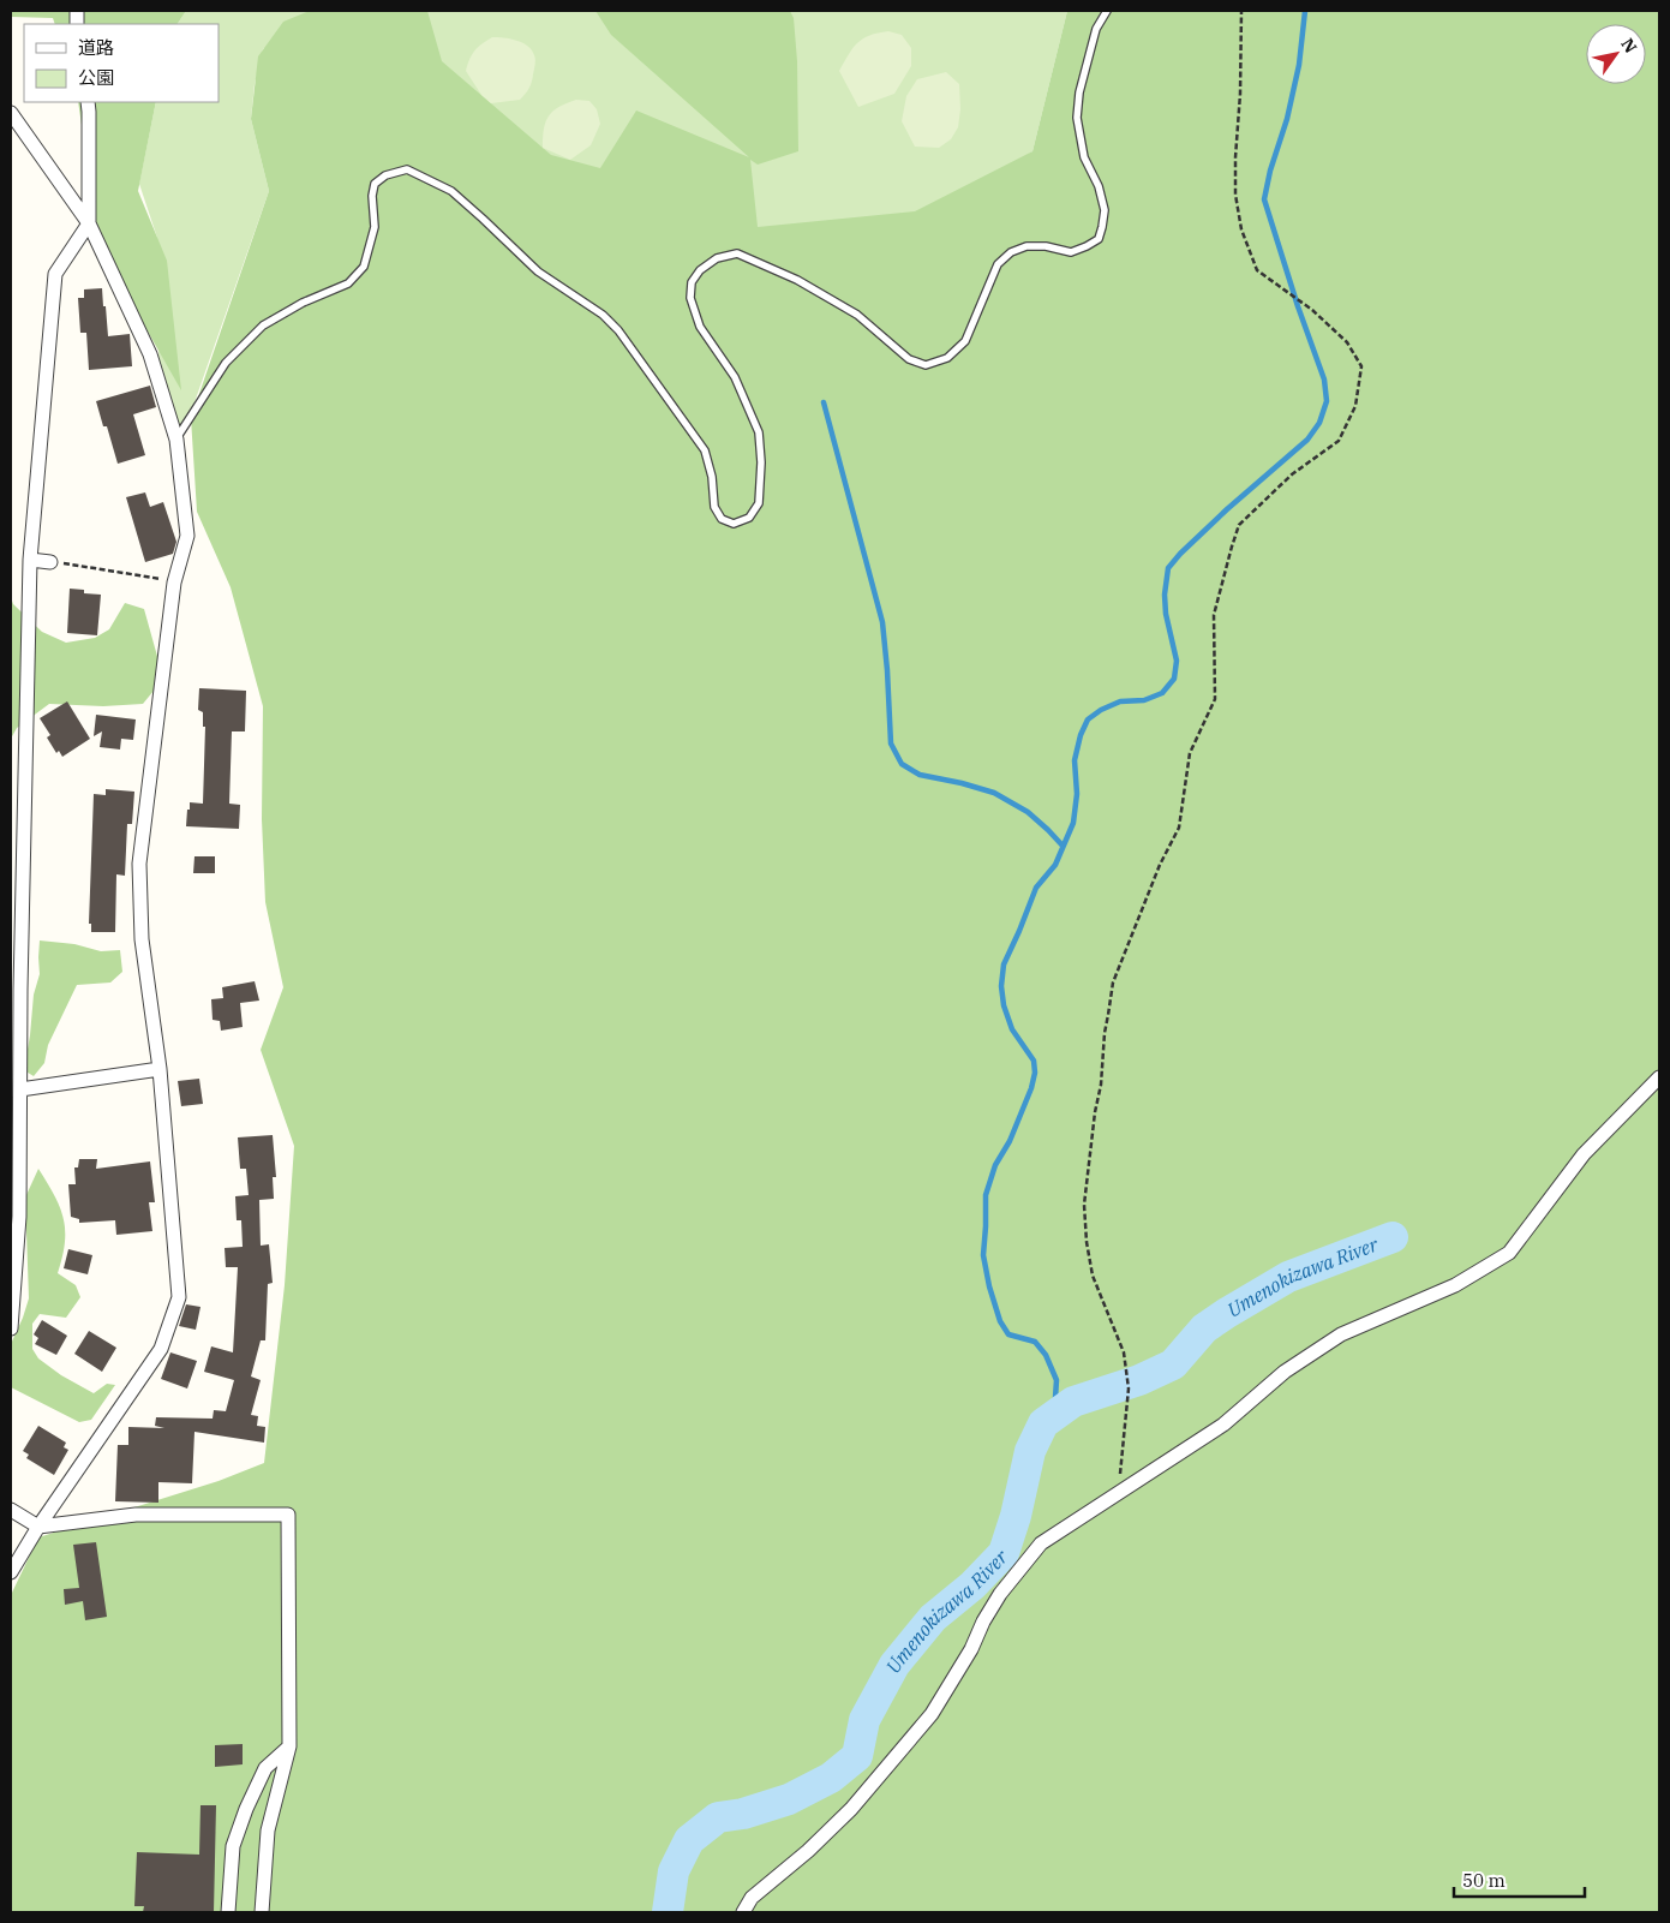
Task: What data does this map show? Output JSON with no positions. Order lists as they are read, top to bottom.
{
  "water": ["Umenokizawa River"],
  "legend": ["道路", "公園"],
  "scale_bar": "50 m",
  "north": "top right"
}
